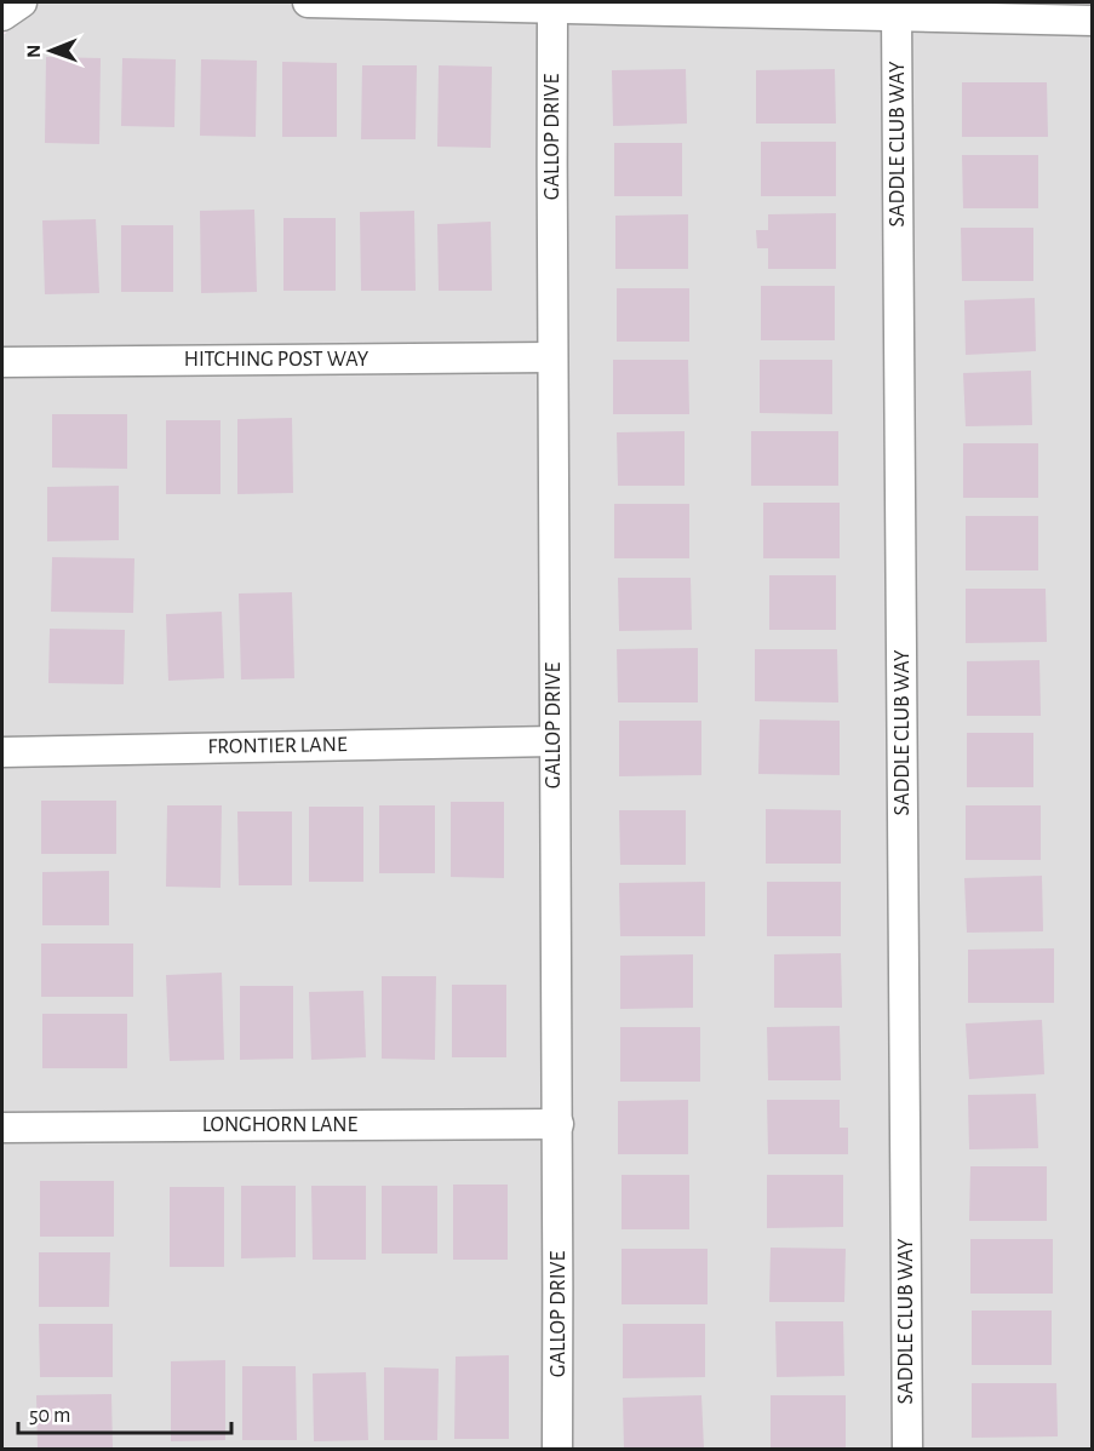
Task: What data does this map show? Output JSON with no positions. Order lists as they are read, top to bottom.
{
  "streets": {
    "street": [
      "GALLOP DRIVE",
      "SADDLE CLUB WAY",
      "HITCHING POST WAY",
      "FRONTIER LANE",
      "LONGHORN LANE"
    ]
  },
  "crossings": [
    ["GALLOP DRIVE", "HITCHING POST WAY"],
    ["GALLOP DRIVE", "FRONTIER LANE"],
    ["GALLOP DRIVE", "LONGHORN LANE"]
  ],
  "scale_bar": "50 m",
  "north": "left"
}
